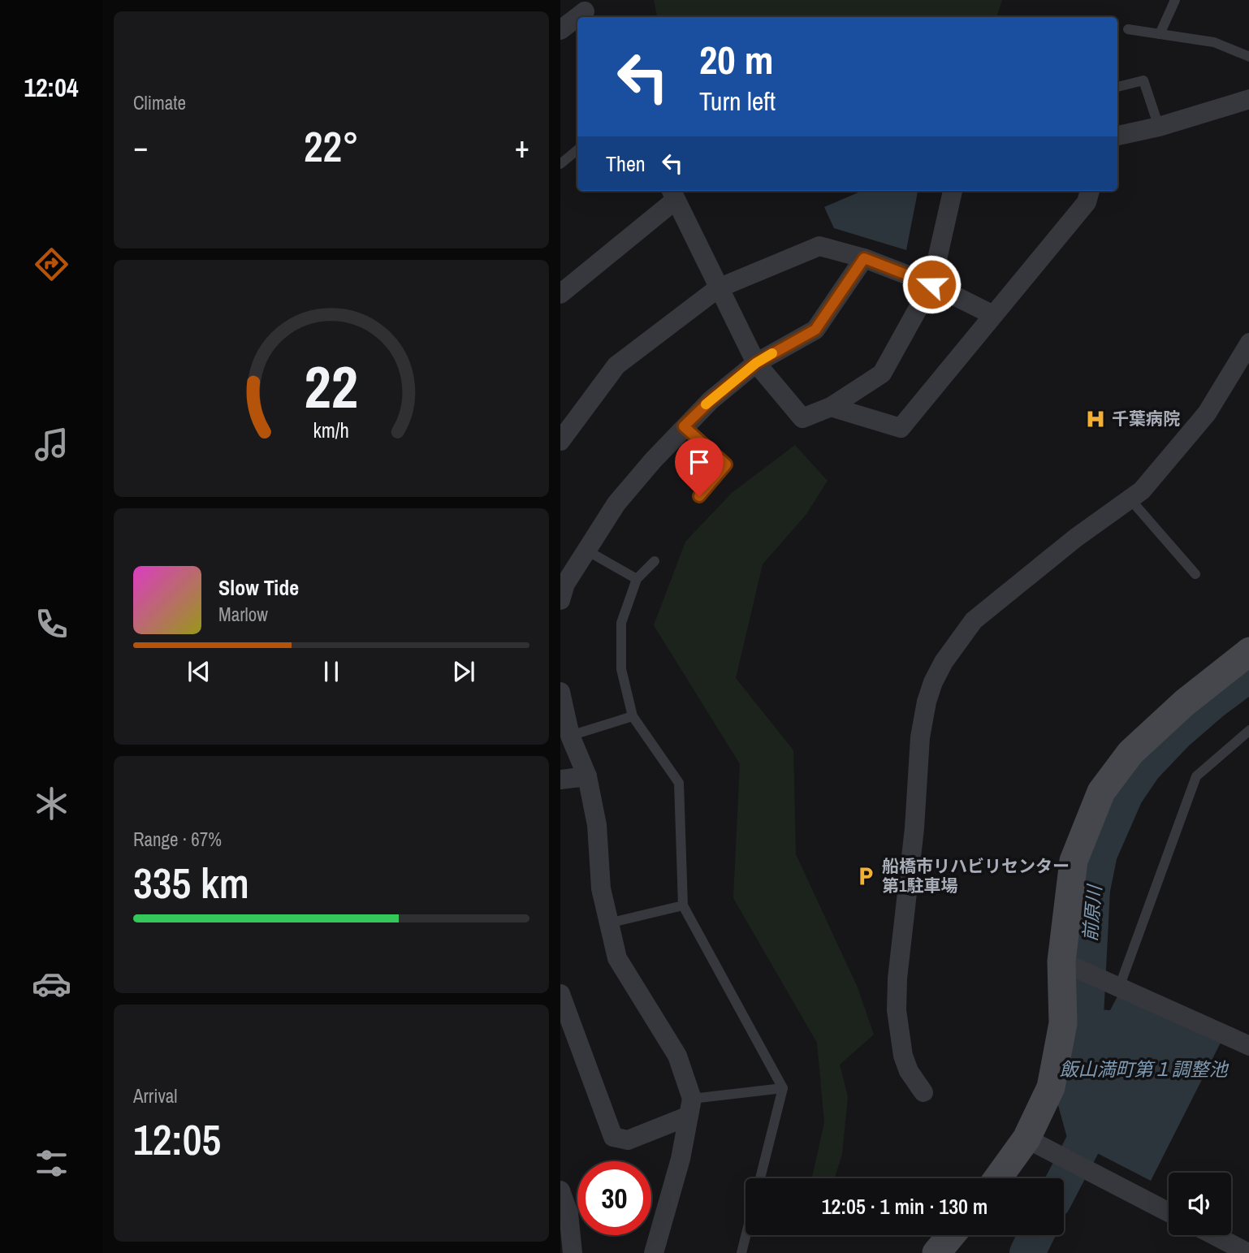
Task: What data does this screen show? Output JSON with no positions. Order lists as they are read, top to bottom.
{
  "water": ["前原川", "飯山満町第１調整池"],
  "places": {
    "hospital": ["千葉病院"],
    "parking": ["船橋市リハビリセンター 第1駐車場"]
  },
  "page": {
    "tabs": "12:04",
    "tile": [
      "Climate",
      ["Range · 67%", "335 km"],
      ["Arrival", "12:05"]
    ],
    "turn": ["20 m", "Turn left"],
    "heat": ["−", "22°", "+"],
    "then": "Then",
    "song": ["Slow Tide", "Marlow"],
    "limit": "30",
    "trip": "12:05 · 1 min · 130 m",
    "gauge": ["22", "km/h"]
  }
}
